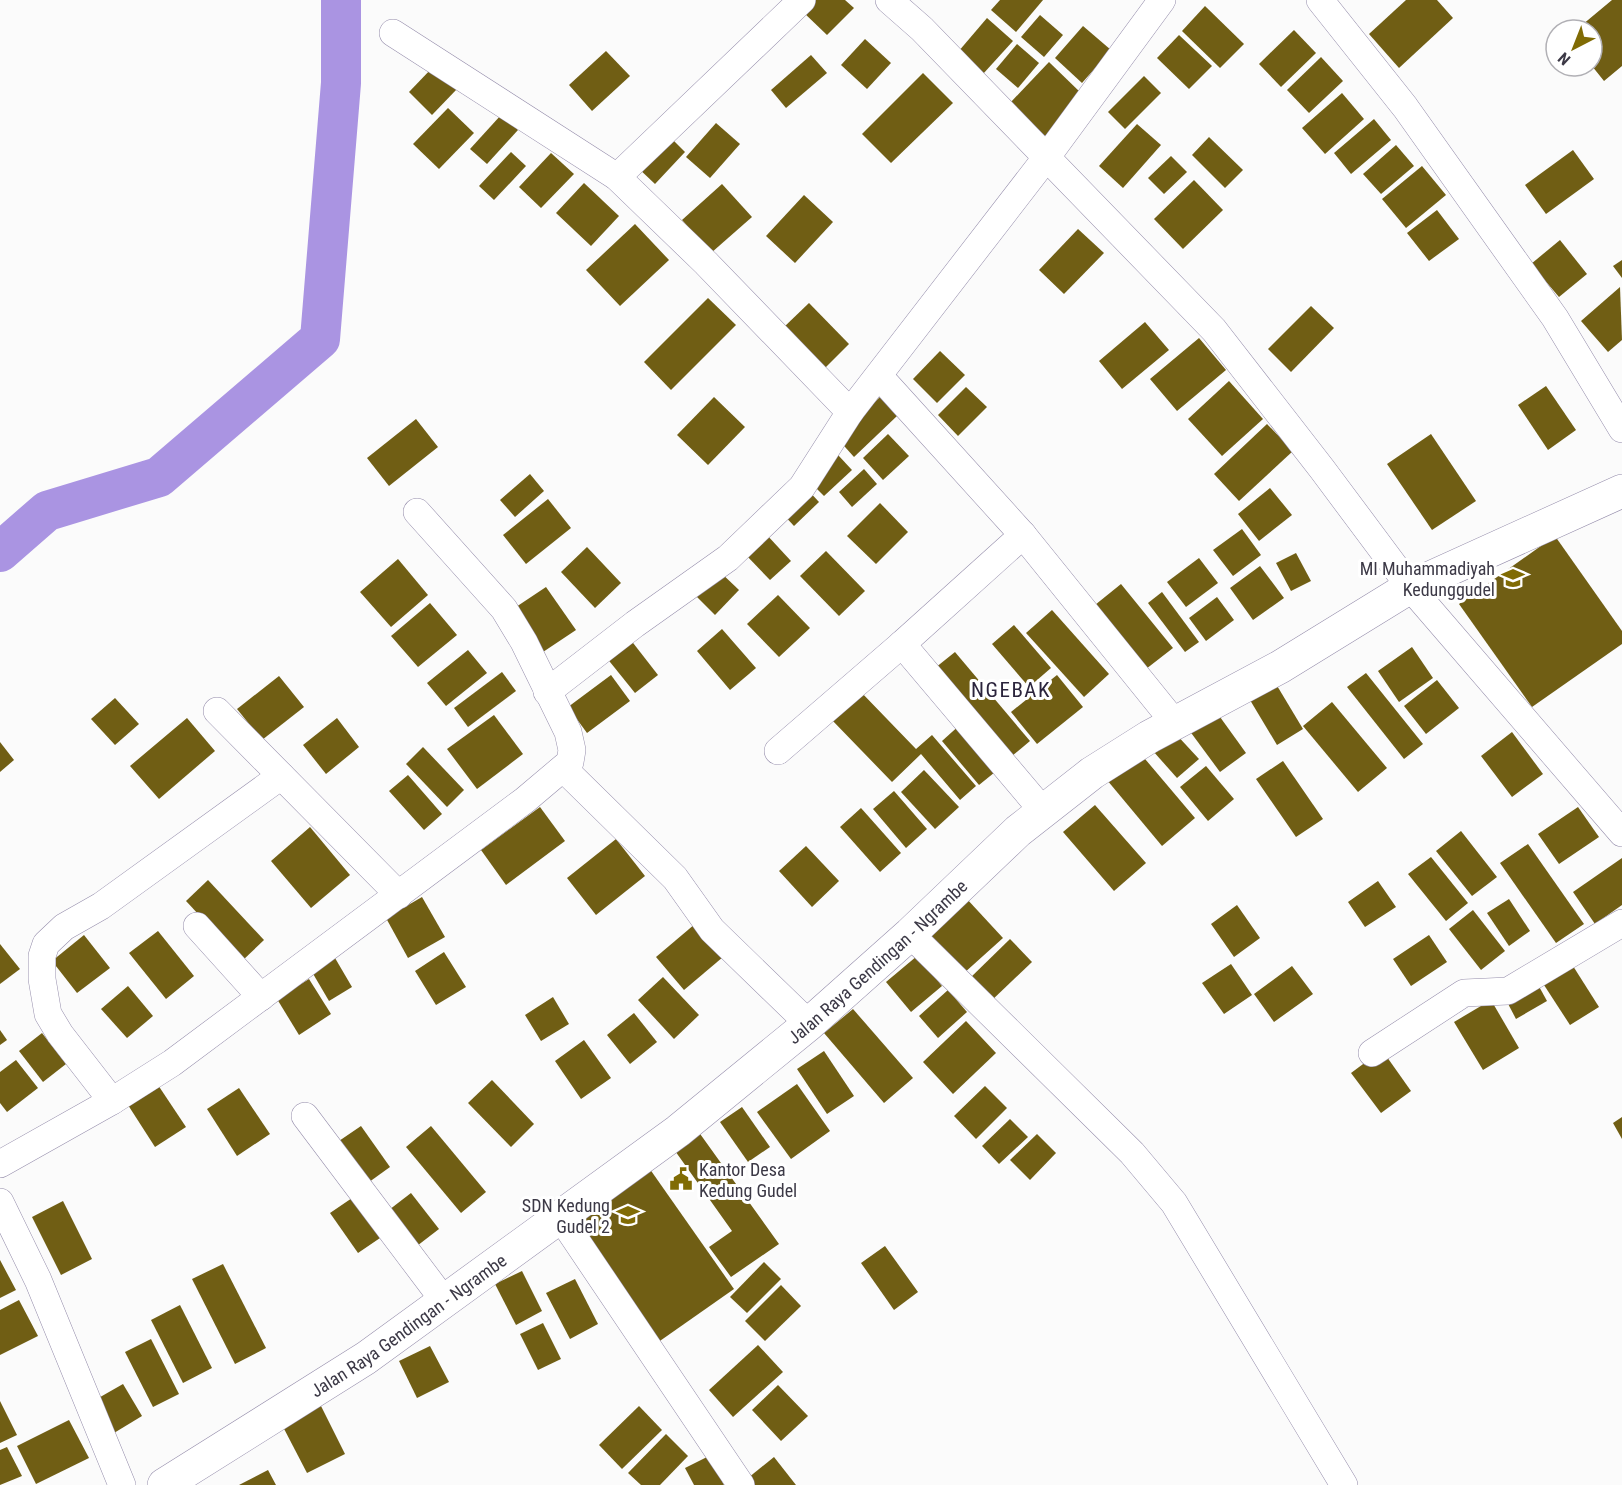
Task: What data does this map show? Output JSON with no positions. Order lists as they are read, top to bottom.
{
  "streets": {
    "main road": ["Jalan Raya Gendingan - Ngrambe"]
  },
  "districts": ["NGEBAK"],
  "places": {
    "school or university": ["MI Muhammadiyah Kedunggudel", "SDN Kedung Gudel 2"],
    "public building": ["Kantor Desa Kedung Gudel"]
  },
  "north": "bottom left"
}
